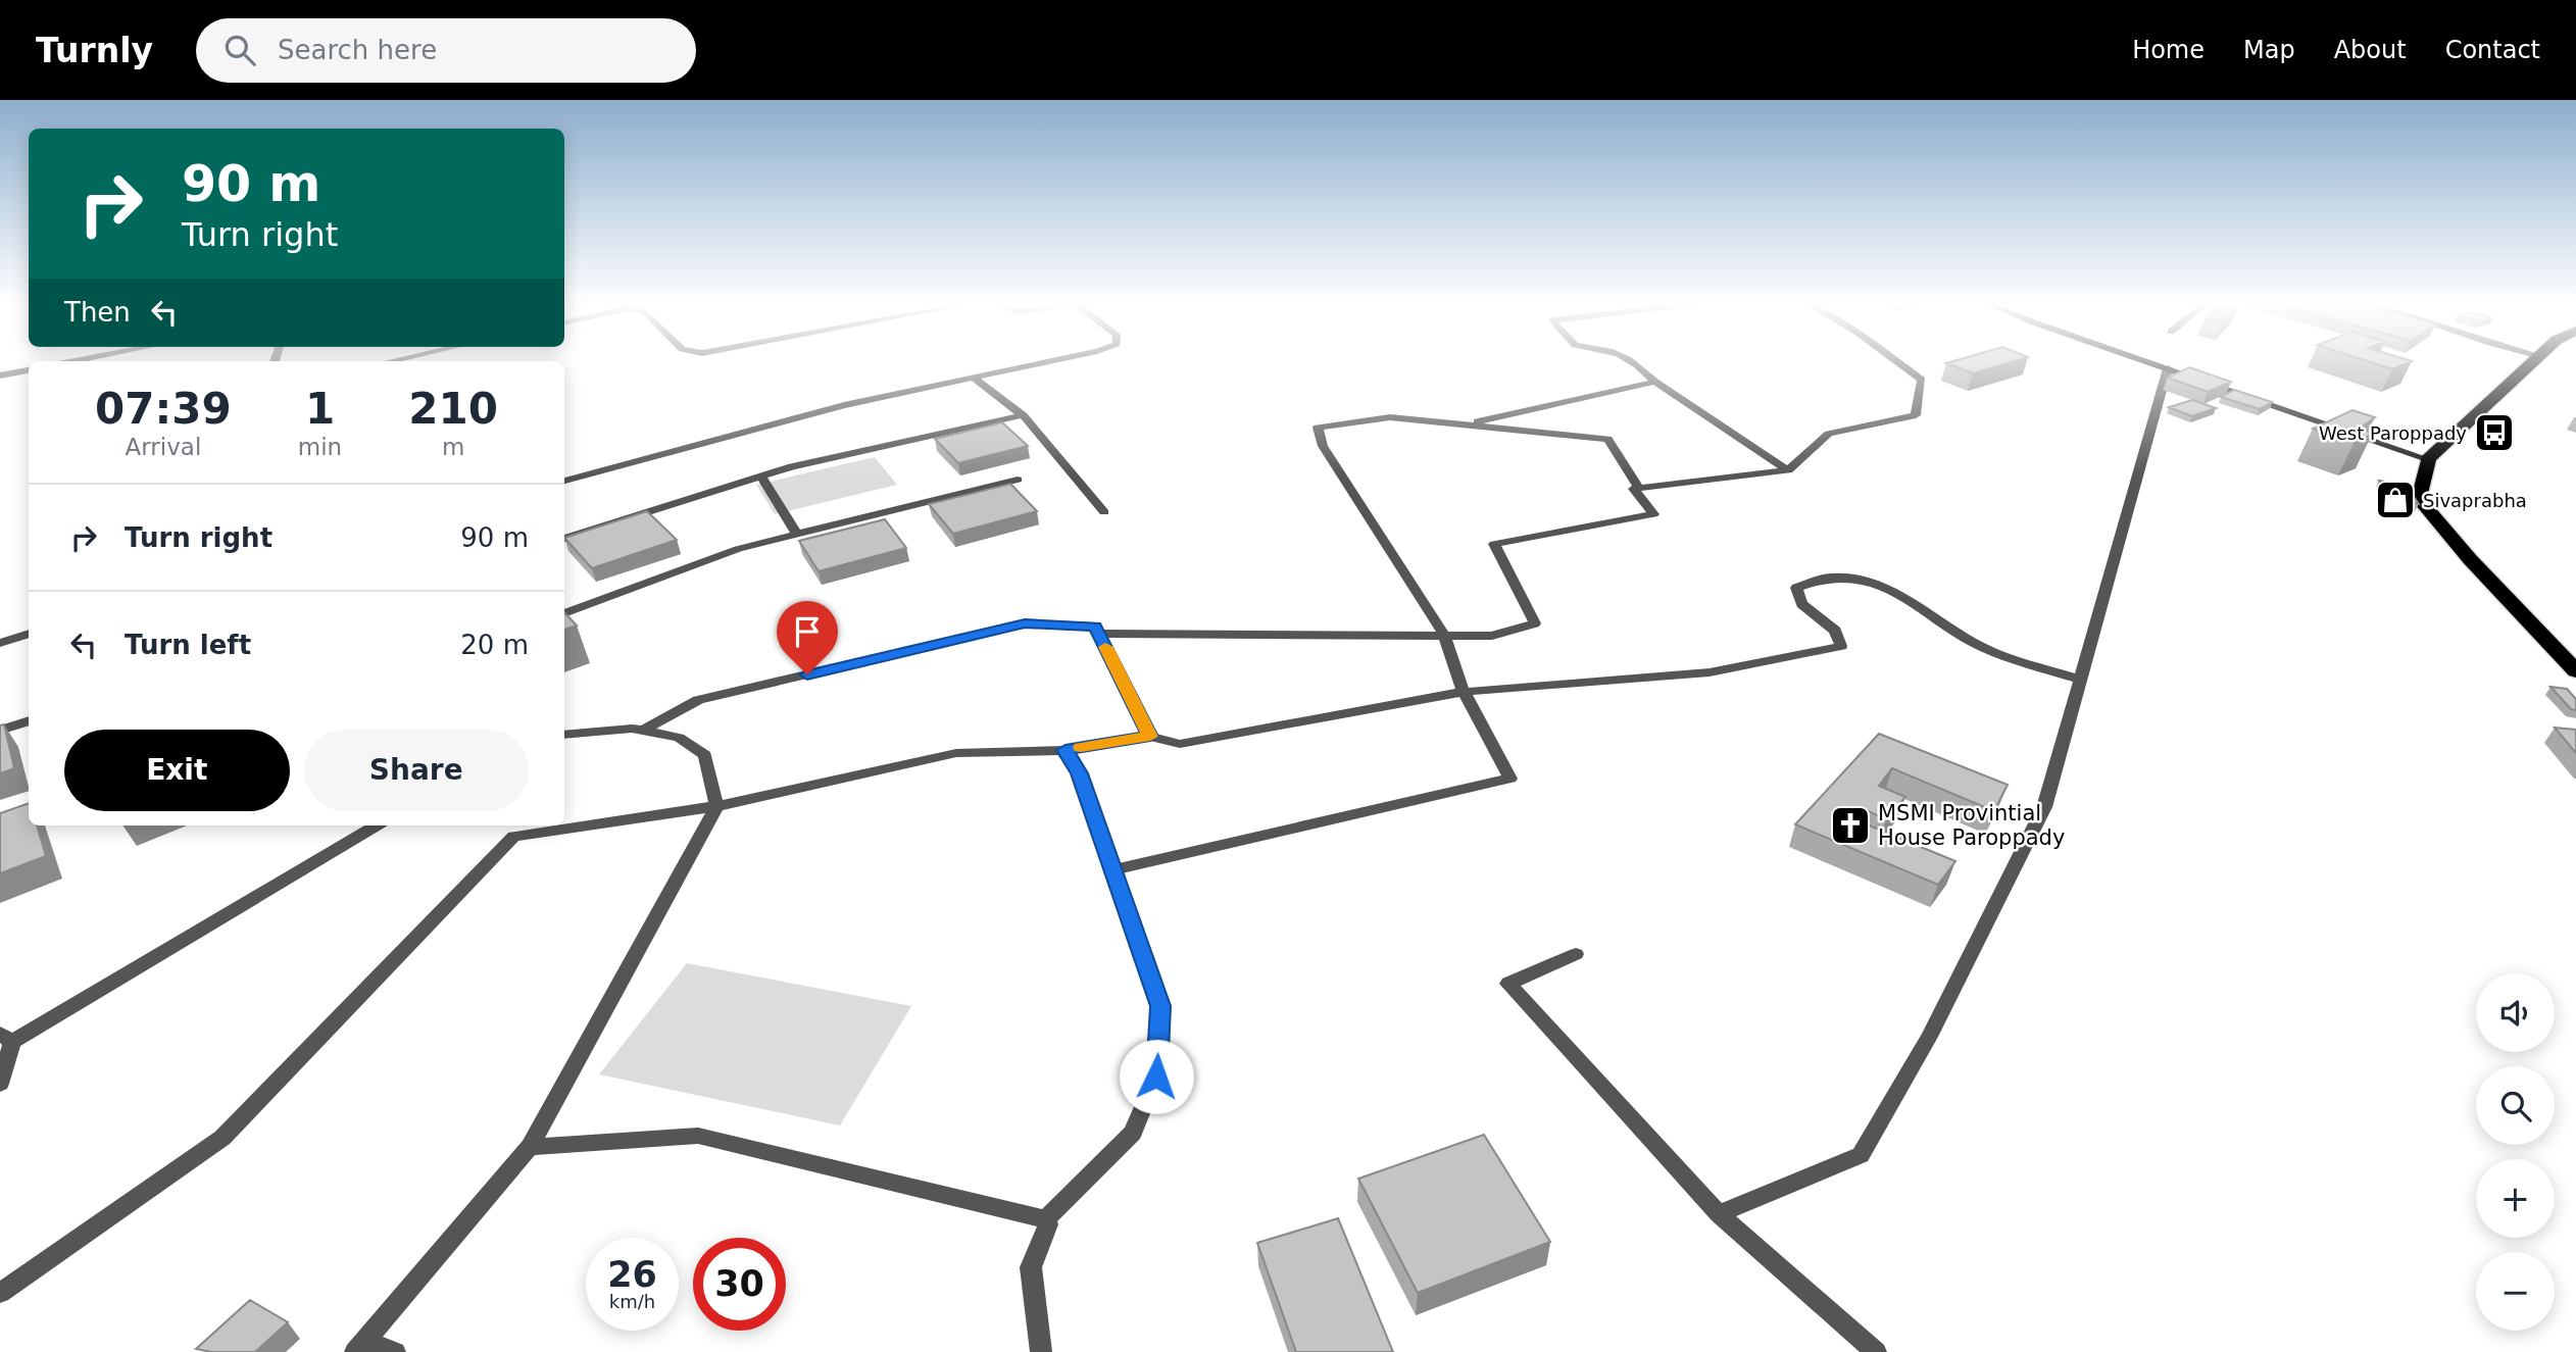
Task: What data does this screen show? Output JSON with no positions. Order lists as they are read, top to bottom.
{
  "places": {
    "bus stop": ["West Paroppady"],
    "shop": ["Sivaprabha"],
    "church": ["MSMI Provintial House Paroppady"]
  },
  "page": {
    "header": "Turnly",
    "search": "Search here",
    "nav": [
      "Home",
      "Map",
      "About",
      "Contact"
    ],
    "turn": ["90 m", "Turn right"],
    "then": "Then",
    "eta": [
      "07:39",
      "Arrival",
      "1",
      "min",
      "210",
      "m"
    ],
    "list": [
      {
        "name": "Turn right",
        "value": "90 m"
      },
      {
        "name": "Turn left",
        "value": "20 m"
      }
    ],
    "buttons": ["Exit", "Share"],
    "map_buttons": ["+", "−"],
    "speed": "26 km/h",
    "limit": "30"
  }
}
